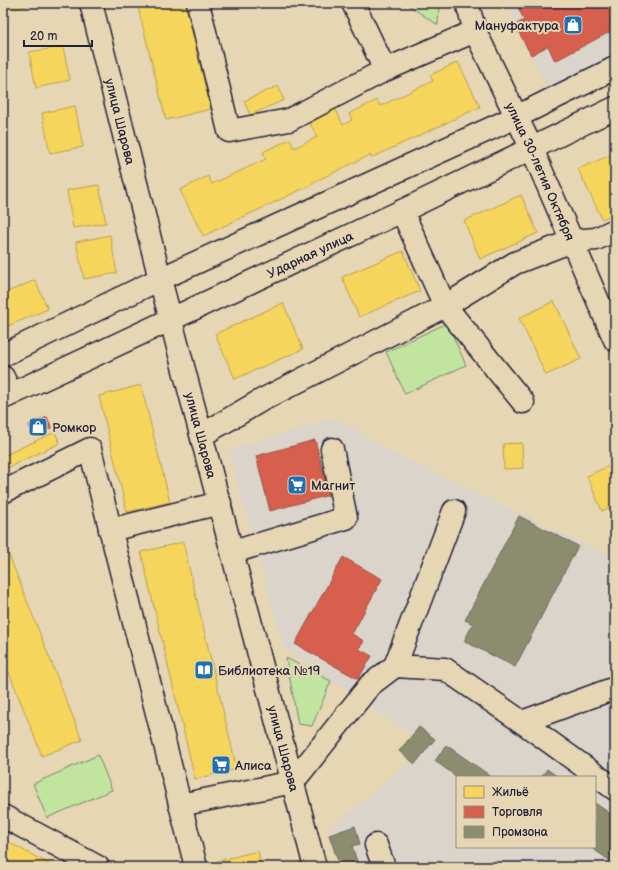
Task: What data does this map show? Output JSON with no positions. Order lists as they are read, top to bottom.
{
  "streets": {
    "street": ["улица Шарова", "улица 30-летия Октября", "Ударная улица"]
  },
  "crossings": [
    ["улица Шарова", "Ударная улица"],
    ["улица 30-летия Октября", "Ударная улица"]
  ],
  "places": {
    "shop": ["Мануфактура", "Ромкор"],
    "supermarket": ["Магнит", "Алиса"],
    "library": ["Библиотека №19"]
  },
  "legend": ["Жильё", "Торговля", "Промзона"],
  "scale_bar": "20 m"
}
